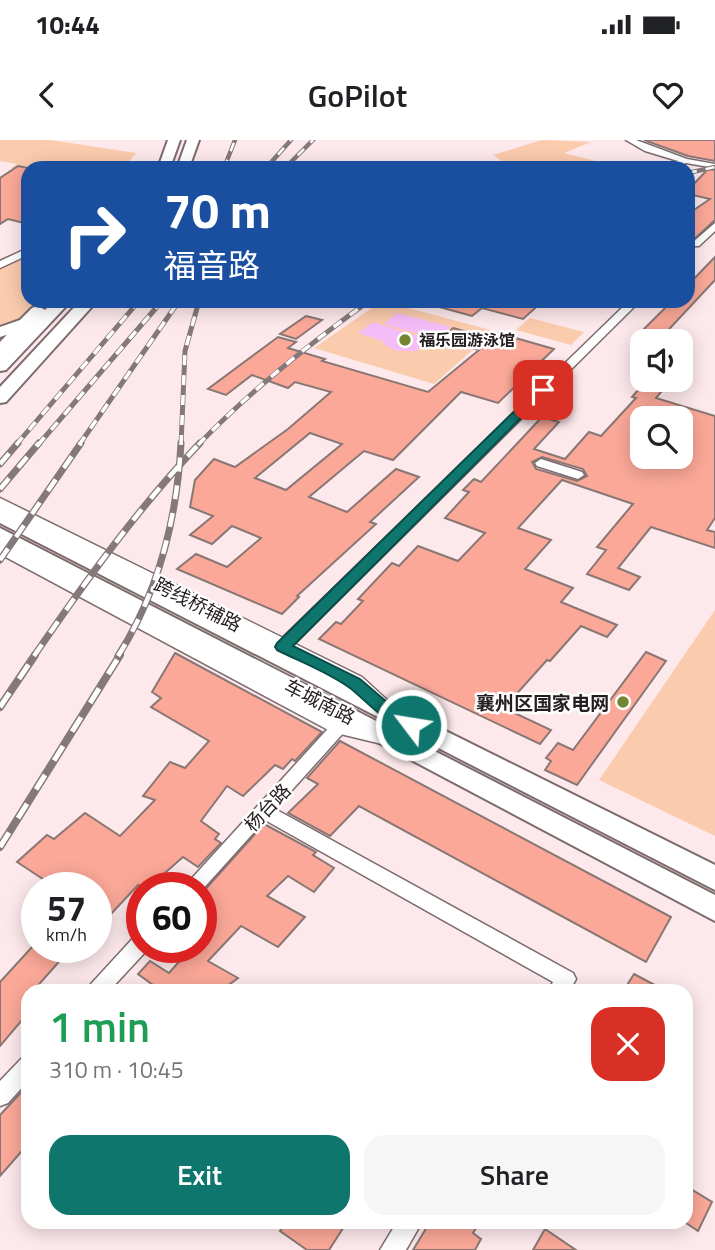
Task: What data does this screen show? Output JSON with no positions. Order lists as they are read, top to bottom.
{
  "streets": {
    "main road": ["车城南路"],
    "street": ["跨线桥辅路", "杨台路"]
  },
  "crossings": [
    ["跨线桥辅路", "车城南路"]
  ],
  "places": ["福乐园游泳馆", "襄州区国家电网"],
  "page": {
    "status": "10:44",
    "header": "GoPilot",
    "turn": ["70 m", "福音路"],
    "speed": "57 km/h",
    "limit": "60",
    "heading": ["1 min", "310 m · 10:45"],
    "buttons": ["Exit", "Share"]
  }
}
